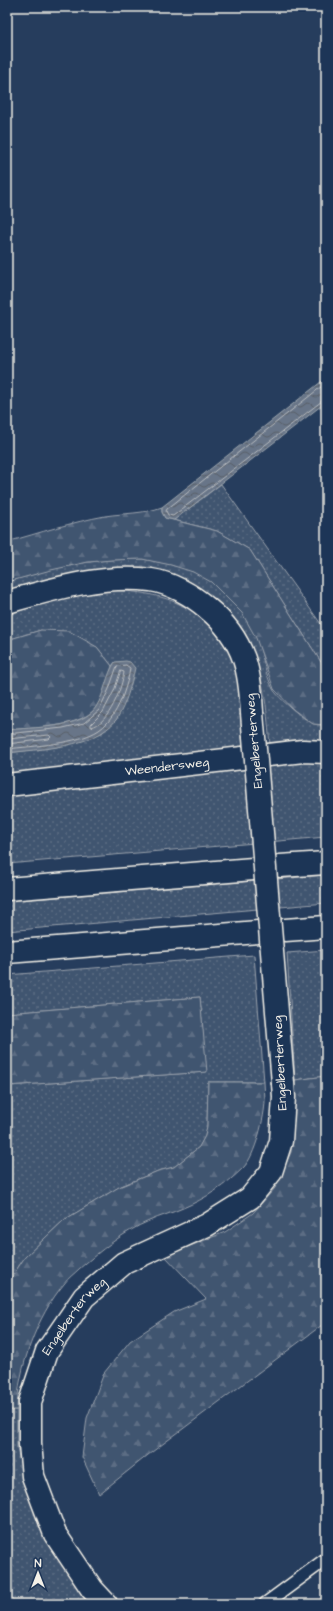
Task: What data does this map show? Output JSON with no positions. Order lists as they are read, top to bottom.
{
  "streets": {
    "main road": ["Engelberterweg", "Weendersweg"]
  },
  "north": "top"
}
